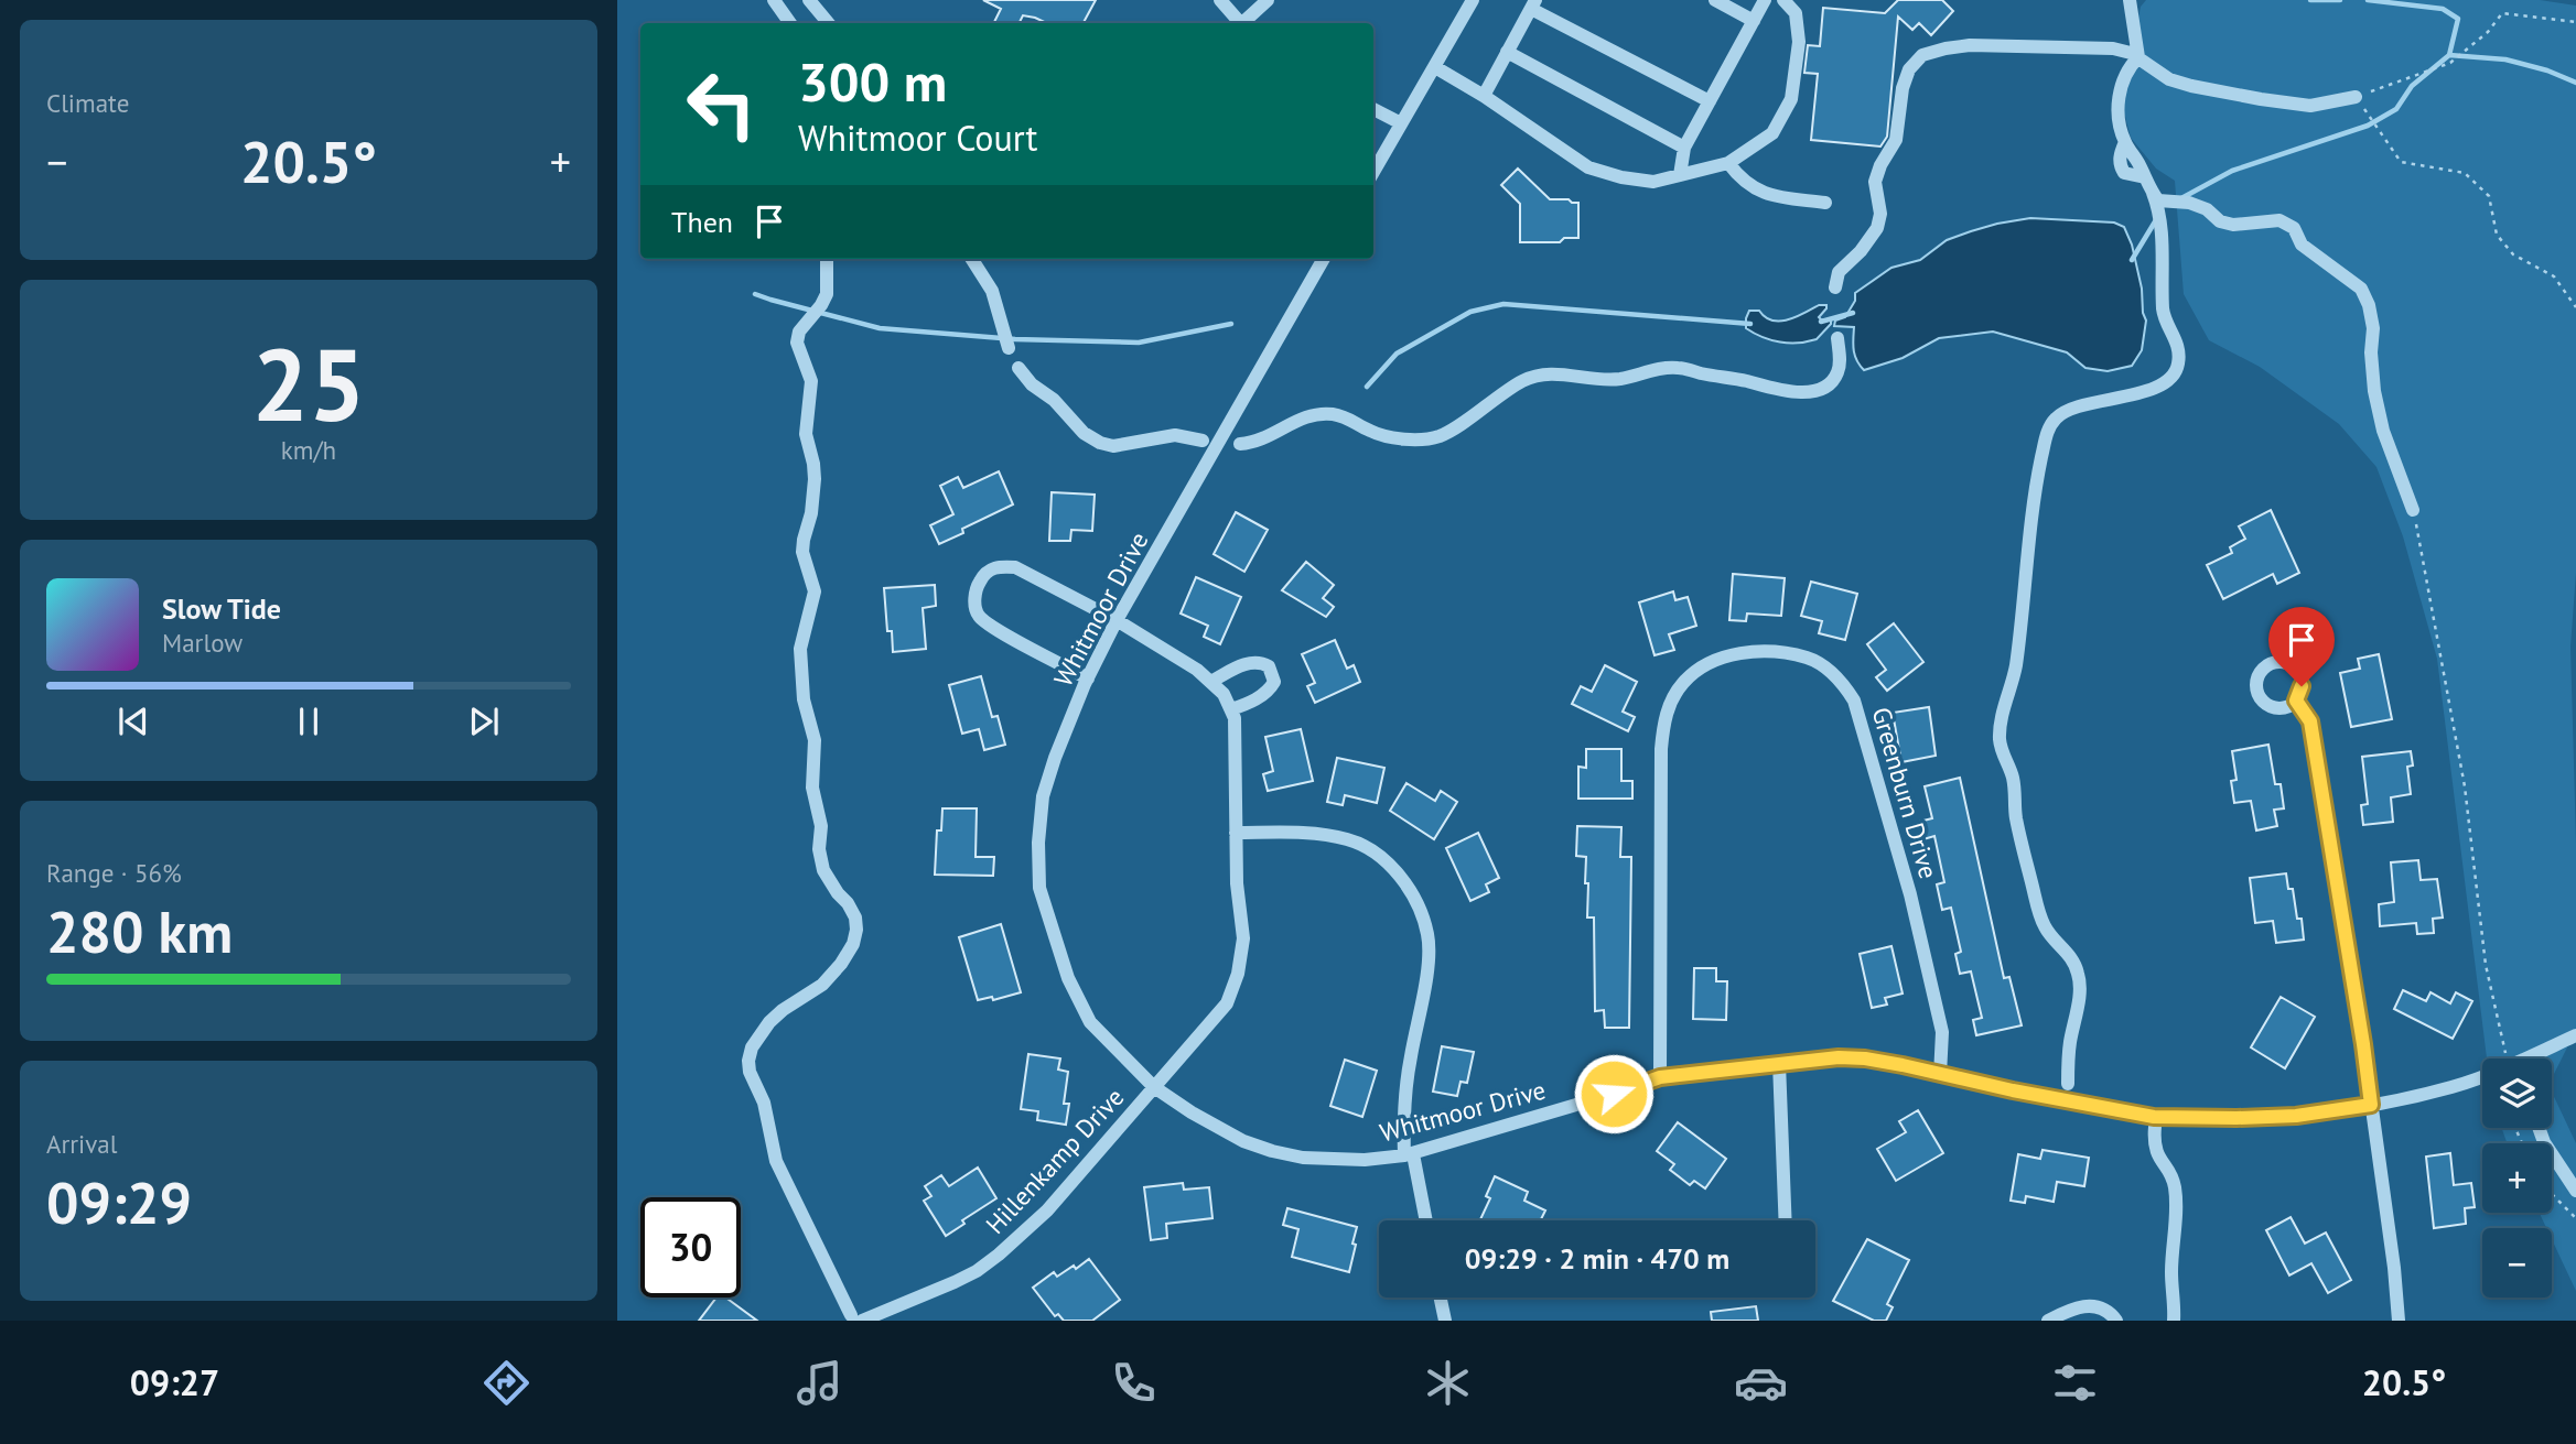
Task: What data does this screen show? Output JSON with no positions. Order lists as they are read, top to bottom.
{
  "streets": {
    "street": ["Whitmoor Drive", "Greenburn Drive", "Hillenkamp Drive"]
  },
  "crossings": [
    ["Whitmoor Drive", "Greenburn Drive"],
    ["Whitmoor Drive", "Hillenkamp Drive"]
  ],
  "page": {
    "tile": [
      "Climate",
      ["25", "km/h"],
      ["Range · 56%", "280 km"],
      ["Arrival", "09:29"]
    ],
    "turn": ["300 m", "Whitmoor Court"],
    "heat": ["−", "20.5°", "+"],
    "then": "Then",
    "song": ["Slow Tide", "Marlow"],
    "map_buttons": ["+", "−"],
    "limit": "30",
    "trip": "09:29 · 2 min · 470 m",
    "tabs": ["09:27", "20.5°"]
  }
}
